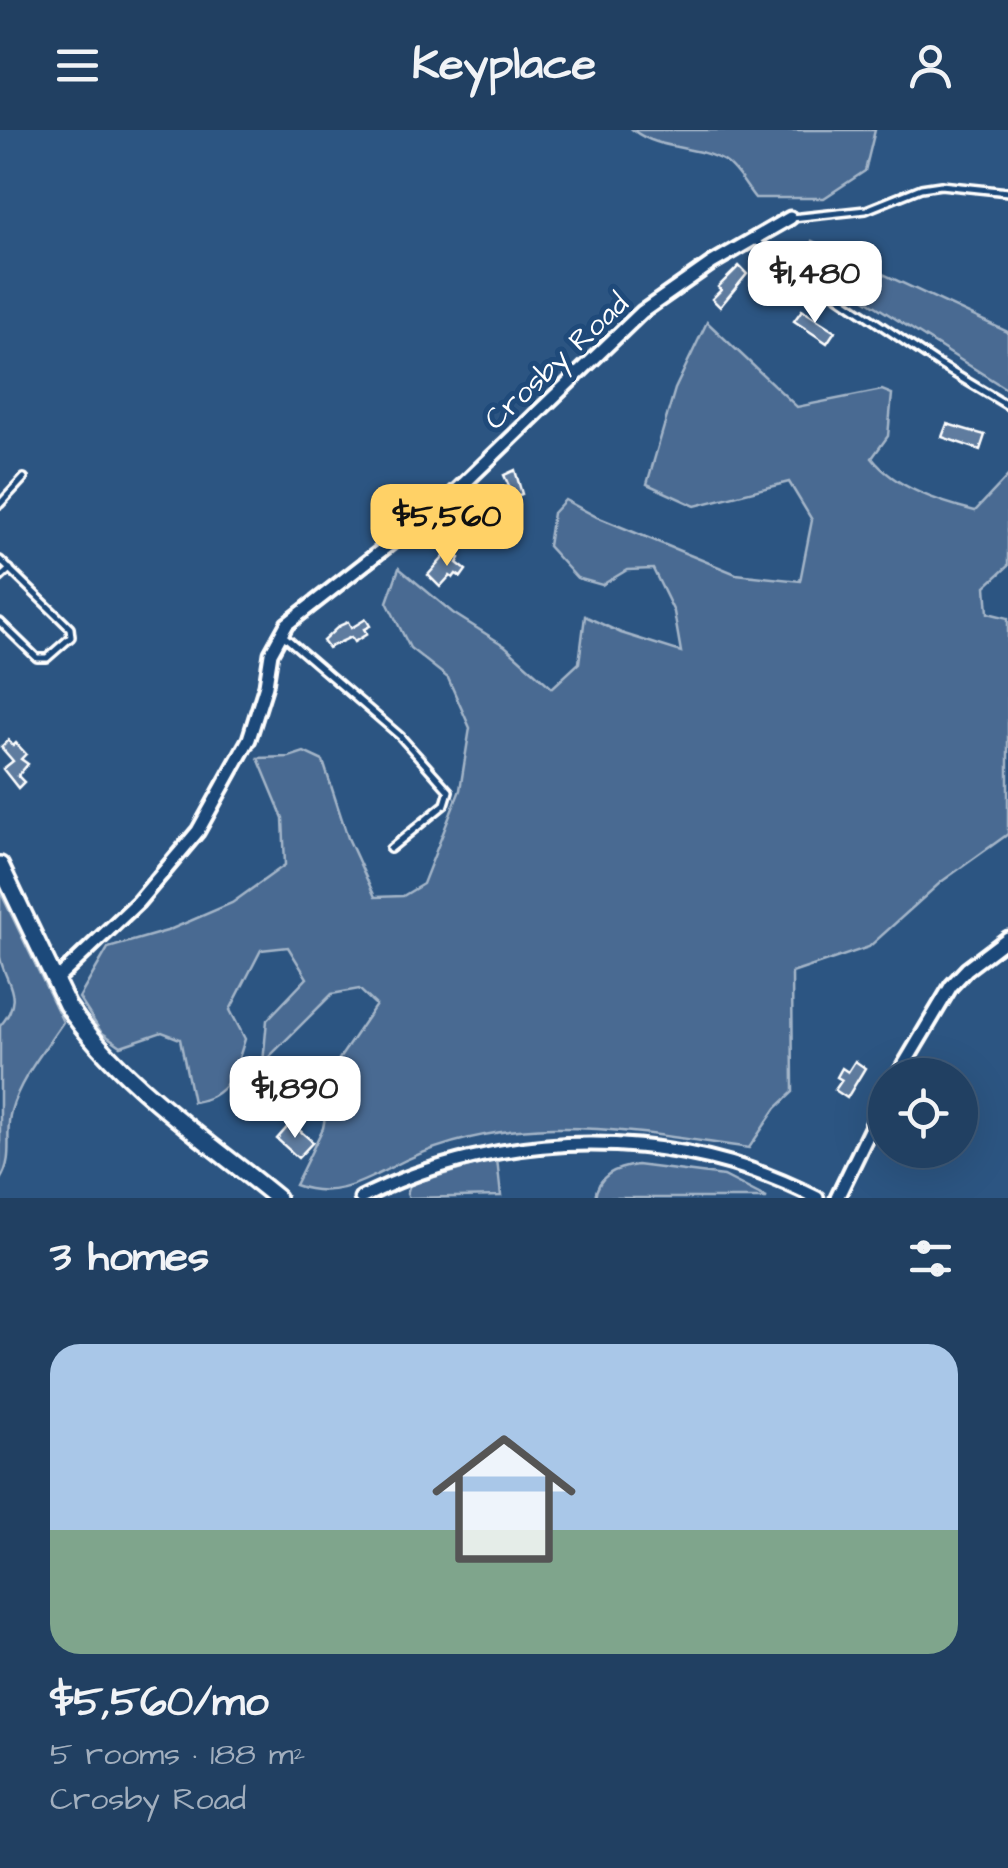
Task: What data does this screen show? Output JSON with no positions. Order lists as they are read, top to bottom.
{
  "streets": {
    "street": ["Crosby Road"]
  },
  "page": {
    "header": "Keyplace",
    "price": ["$1,480", "$5,560", "$1,890"],
    "heading": "3 homes",
    "list": [
      {
        "name": "$5,560/mo",
        "note": "5 rooms · 188 m² · Crosby Road"
      }
    ]
  }
}
